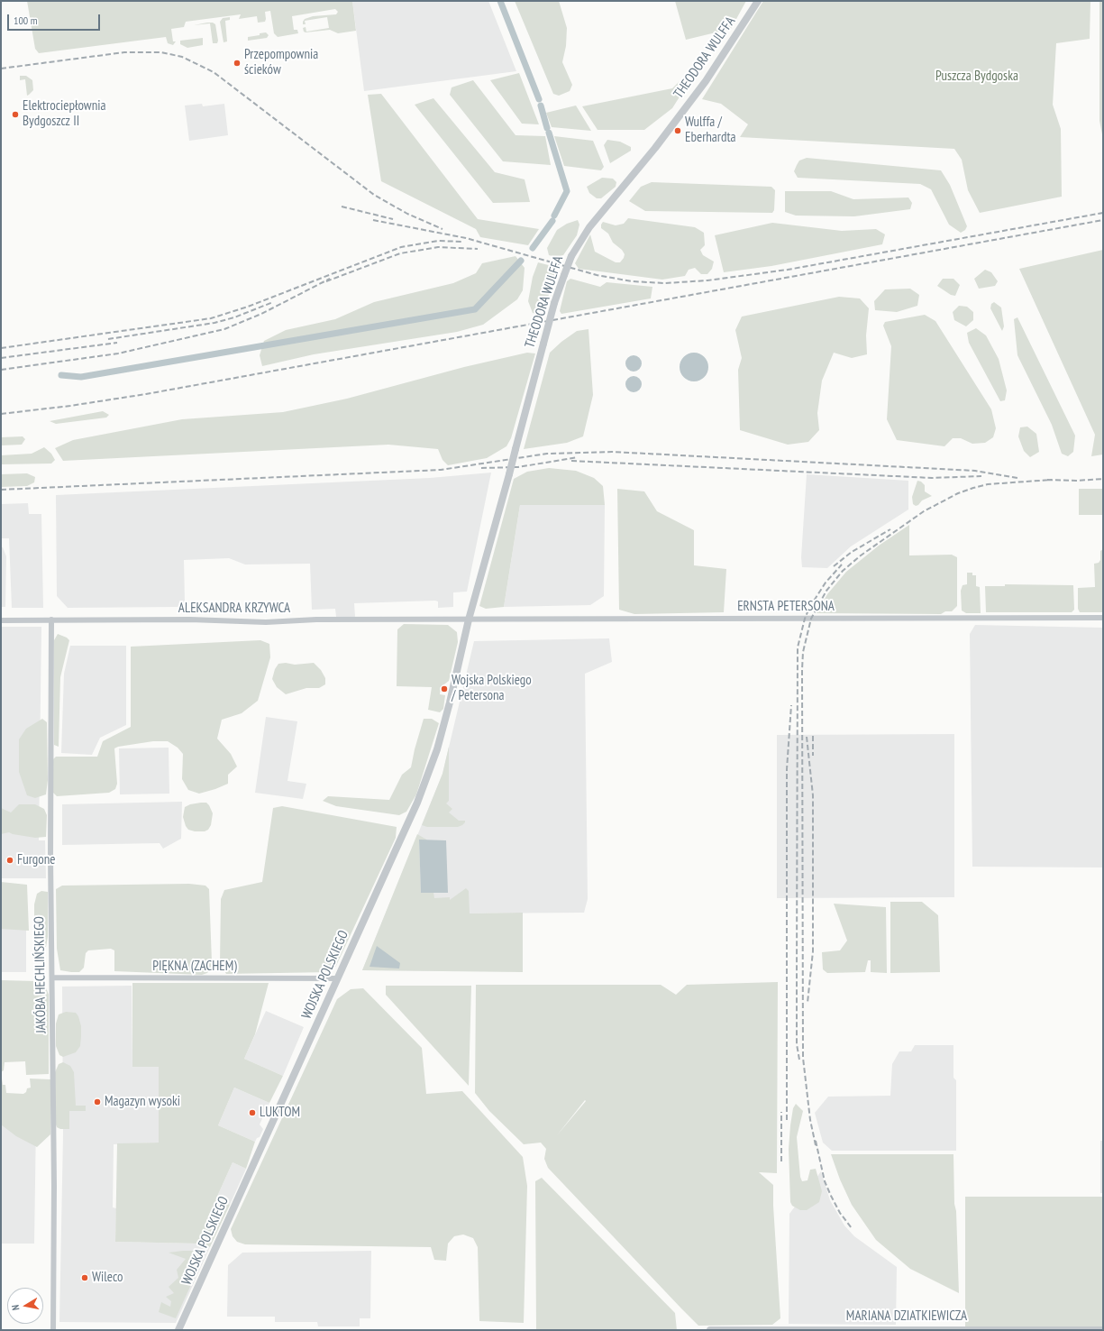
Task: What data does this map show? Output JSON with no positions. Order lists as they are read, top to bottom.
{
  "streets": {
    "street": [
      "THEODORA WULFFA",
      "ERNSTA PETERSONA",
      "ALEKSANDRA KRZYWCA",
      "PIĘKNA (ZACHEM)",
      "JAKÓBA HECHLIŃSKIEGO",
      "WOJSKA POLSKIEGO",
      "MARIANA DZIATKIEWICZA"
    ]
  },
  "crossings": [
    ["THEODORA WULFFA", "ERNSTA PETERSONA"],
    ["THEODORA WULFFA", "ALEKSANDRA KRZYWCA"],
    ["THEODORA WULFFA", "WOJSKA POLSKIEGO"],
    ["ERNSTA PETERSONA", "ALEKSANDRA KRZYWCA"],
    ["ERNSTA PETERSONA", "WOJSKA POLSKIEGO"],
    ["ALEKSANDRA KRZYWCA", "JAKÓBA HECHLIŃSKIEGO"],
    ["ALEKSANDRA KRZYWCA", "WOJSKA POLSKIEGO"],
    ["PIĘKNA (ZACHEM)", "JAKÓBA HECHLIŃSKIEGO"],
    ["PIĘKNA (ZACHEM)", "WOJSKA POLSKIEGO"]
  ],
  "parks": ["Puszcza Bydgoska"],
  "places": [
    "Przepompownia ścieków",
    "Elektrociepłownia Bydgoszcz II",
    "Wulffa / Eberhardta",
    "Wojska Polskiego / Petersona",
    "Furgone",
    "Magazyn wysoki",
    "LUKTOM",
    "Wileco"
  ],
  "scale_bar": "100 m",
  "north": "left"
}
